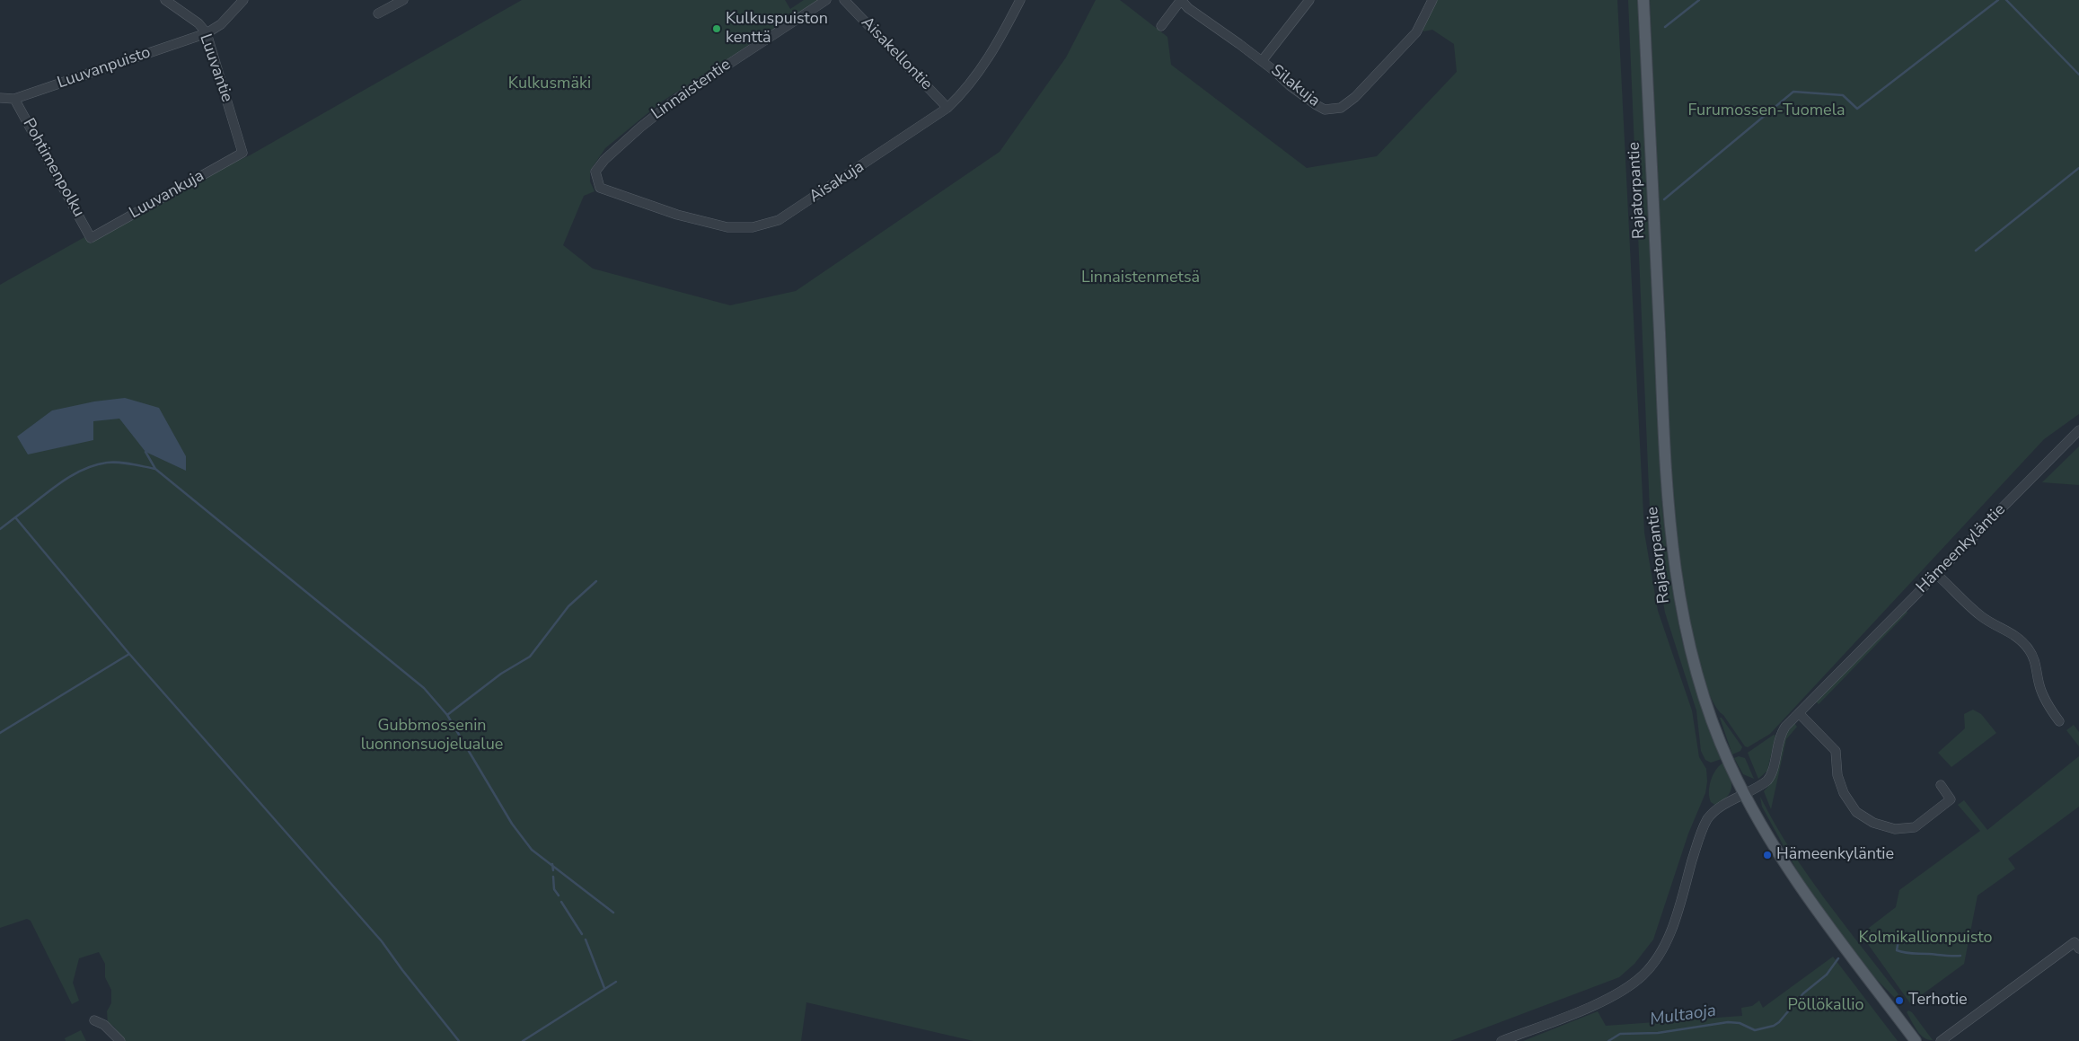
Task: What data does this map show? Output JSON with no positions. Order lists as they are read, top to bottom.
{
  "streets": {
    "main road": ["Rajatorpantie"],
    "street": [
      "Aisakellontie",
      "Luuvanpuisto",
      "Luuvantie",
      "Silakuja",
      "Linnaistentie",
      "Pohtimenpolku",
      "Aisakuja",
      "Luuvankuja",
      "Hämeenkyläntie"
    ]
  },
  "crossings": [
    ["Aisakellontie", "Aisakuja"],
    ["Luuvanpuisto", "Luuvantie"],
    ["Luuvanpuisto", "Pohtimenpolku"],
    ["Luuvantie", "Luuvankuja"],
    ["Linnaistentie", "Aisakuja"],
    ["Pohtimenpolku", "Luuvankuja"],
    ["Rajatorpantie", "Hämeenkyläntie"]
  ],
  "water": ["Multaoja"],
  "parks": [
    "Kulkusmäki",
    "Furumossen-Tuomela",
    "Linnaistenmetsä",
    "Gubbmossenin luonnonsuojelualue",
    "Kolmikallionpuisto",
    "Pöllökallio"
  ],
  "places": ["Kulkuspuiston kenttä", "Hämeenkyläntie", "Terhotie"]
}
